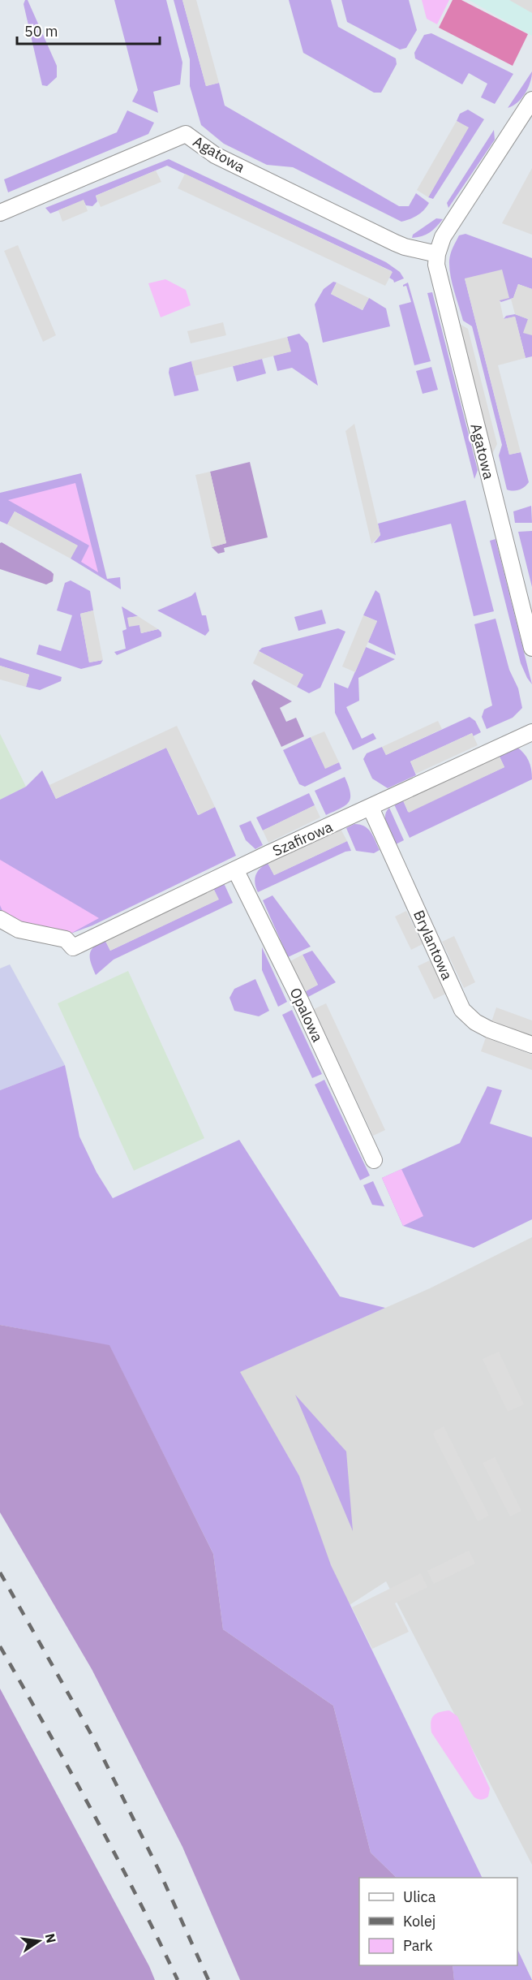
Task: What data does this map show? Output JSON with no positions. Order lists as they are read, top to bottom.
{
  "streets": {
    "street": [
      "Agatowa",
      "Szafirowa",
      "Brylantowa",
      "Opalowa"
    ]
  },
  "crossings": [
    ["Szafirowa", "Brylantowa"],
    ["Szafirowa", "Opalowa"]
  ],
  "legend": ["Ulica", "Kolej", "Park"],
  "scale_bar": "50 m",
  "north": "right"
}
